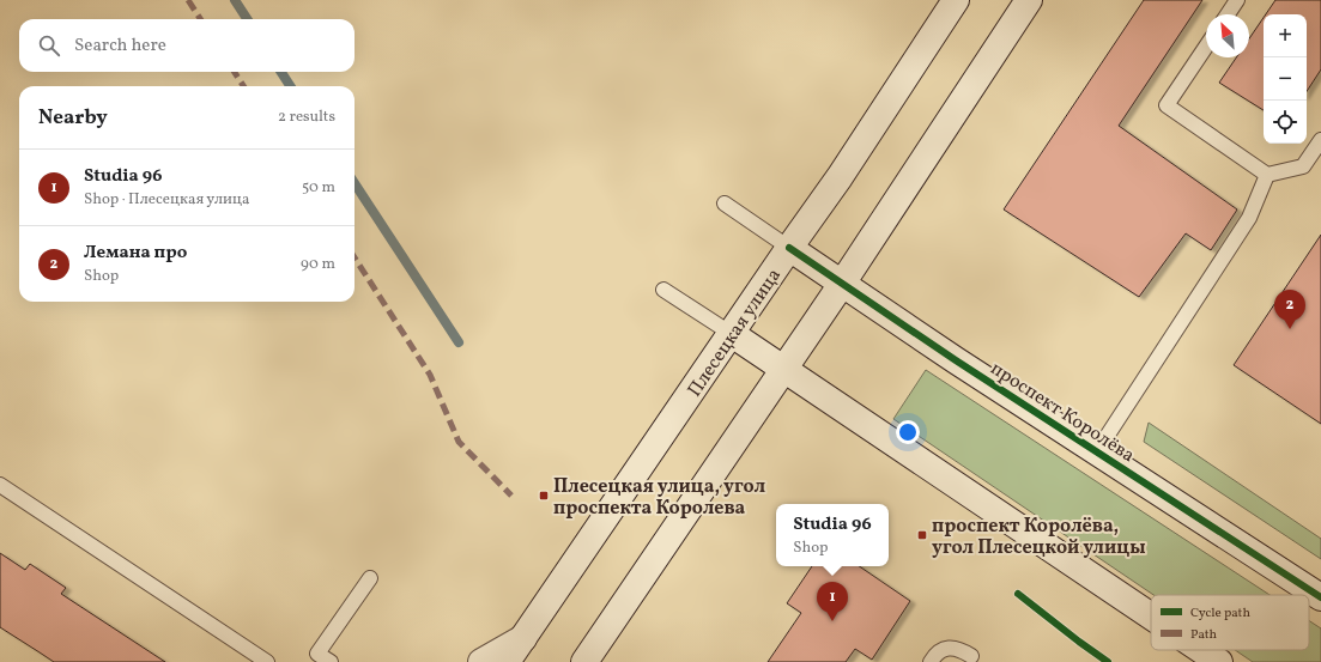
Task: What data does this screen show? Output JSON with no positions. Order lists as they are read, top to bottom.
{
  "streets": {
    "main road": ["Плесецкая улица", "проспект Королёва"]
  },
  "crossings": [
    ["Плесецкая улица", "проспект Королёва"]
  ],
  "places": {
    "transit": ["Плесецкая улица, угол проспекта Королева", "проспект Королёва, угол Плесецкой улицы"]
  },
  "legend": ["Cycle path", "Path"],
  "north": "top left",
  "page": {
    "map_buttons": ["+", "−"],
    "search": "Search here",
    "heading": ["Nearby", "2 results"],
    "list": [
      {
        "mark": "1",
        "name": "Studia 96",
        "note": "Shop · Плесецкая улица",
        "value": "50 m"
      },
      {
        "mark": "2",
        "name": "Лемана про",
        "note": "Shop",
        "value": "90 m"
      }
    ],
    "pins": ["2", "1"],
    "popup": ["Studia 96", "Shop"]
  }
}
